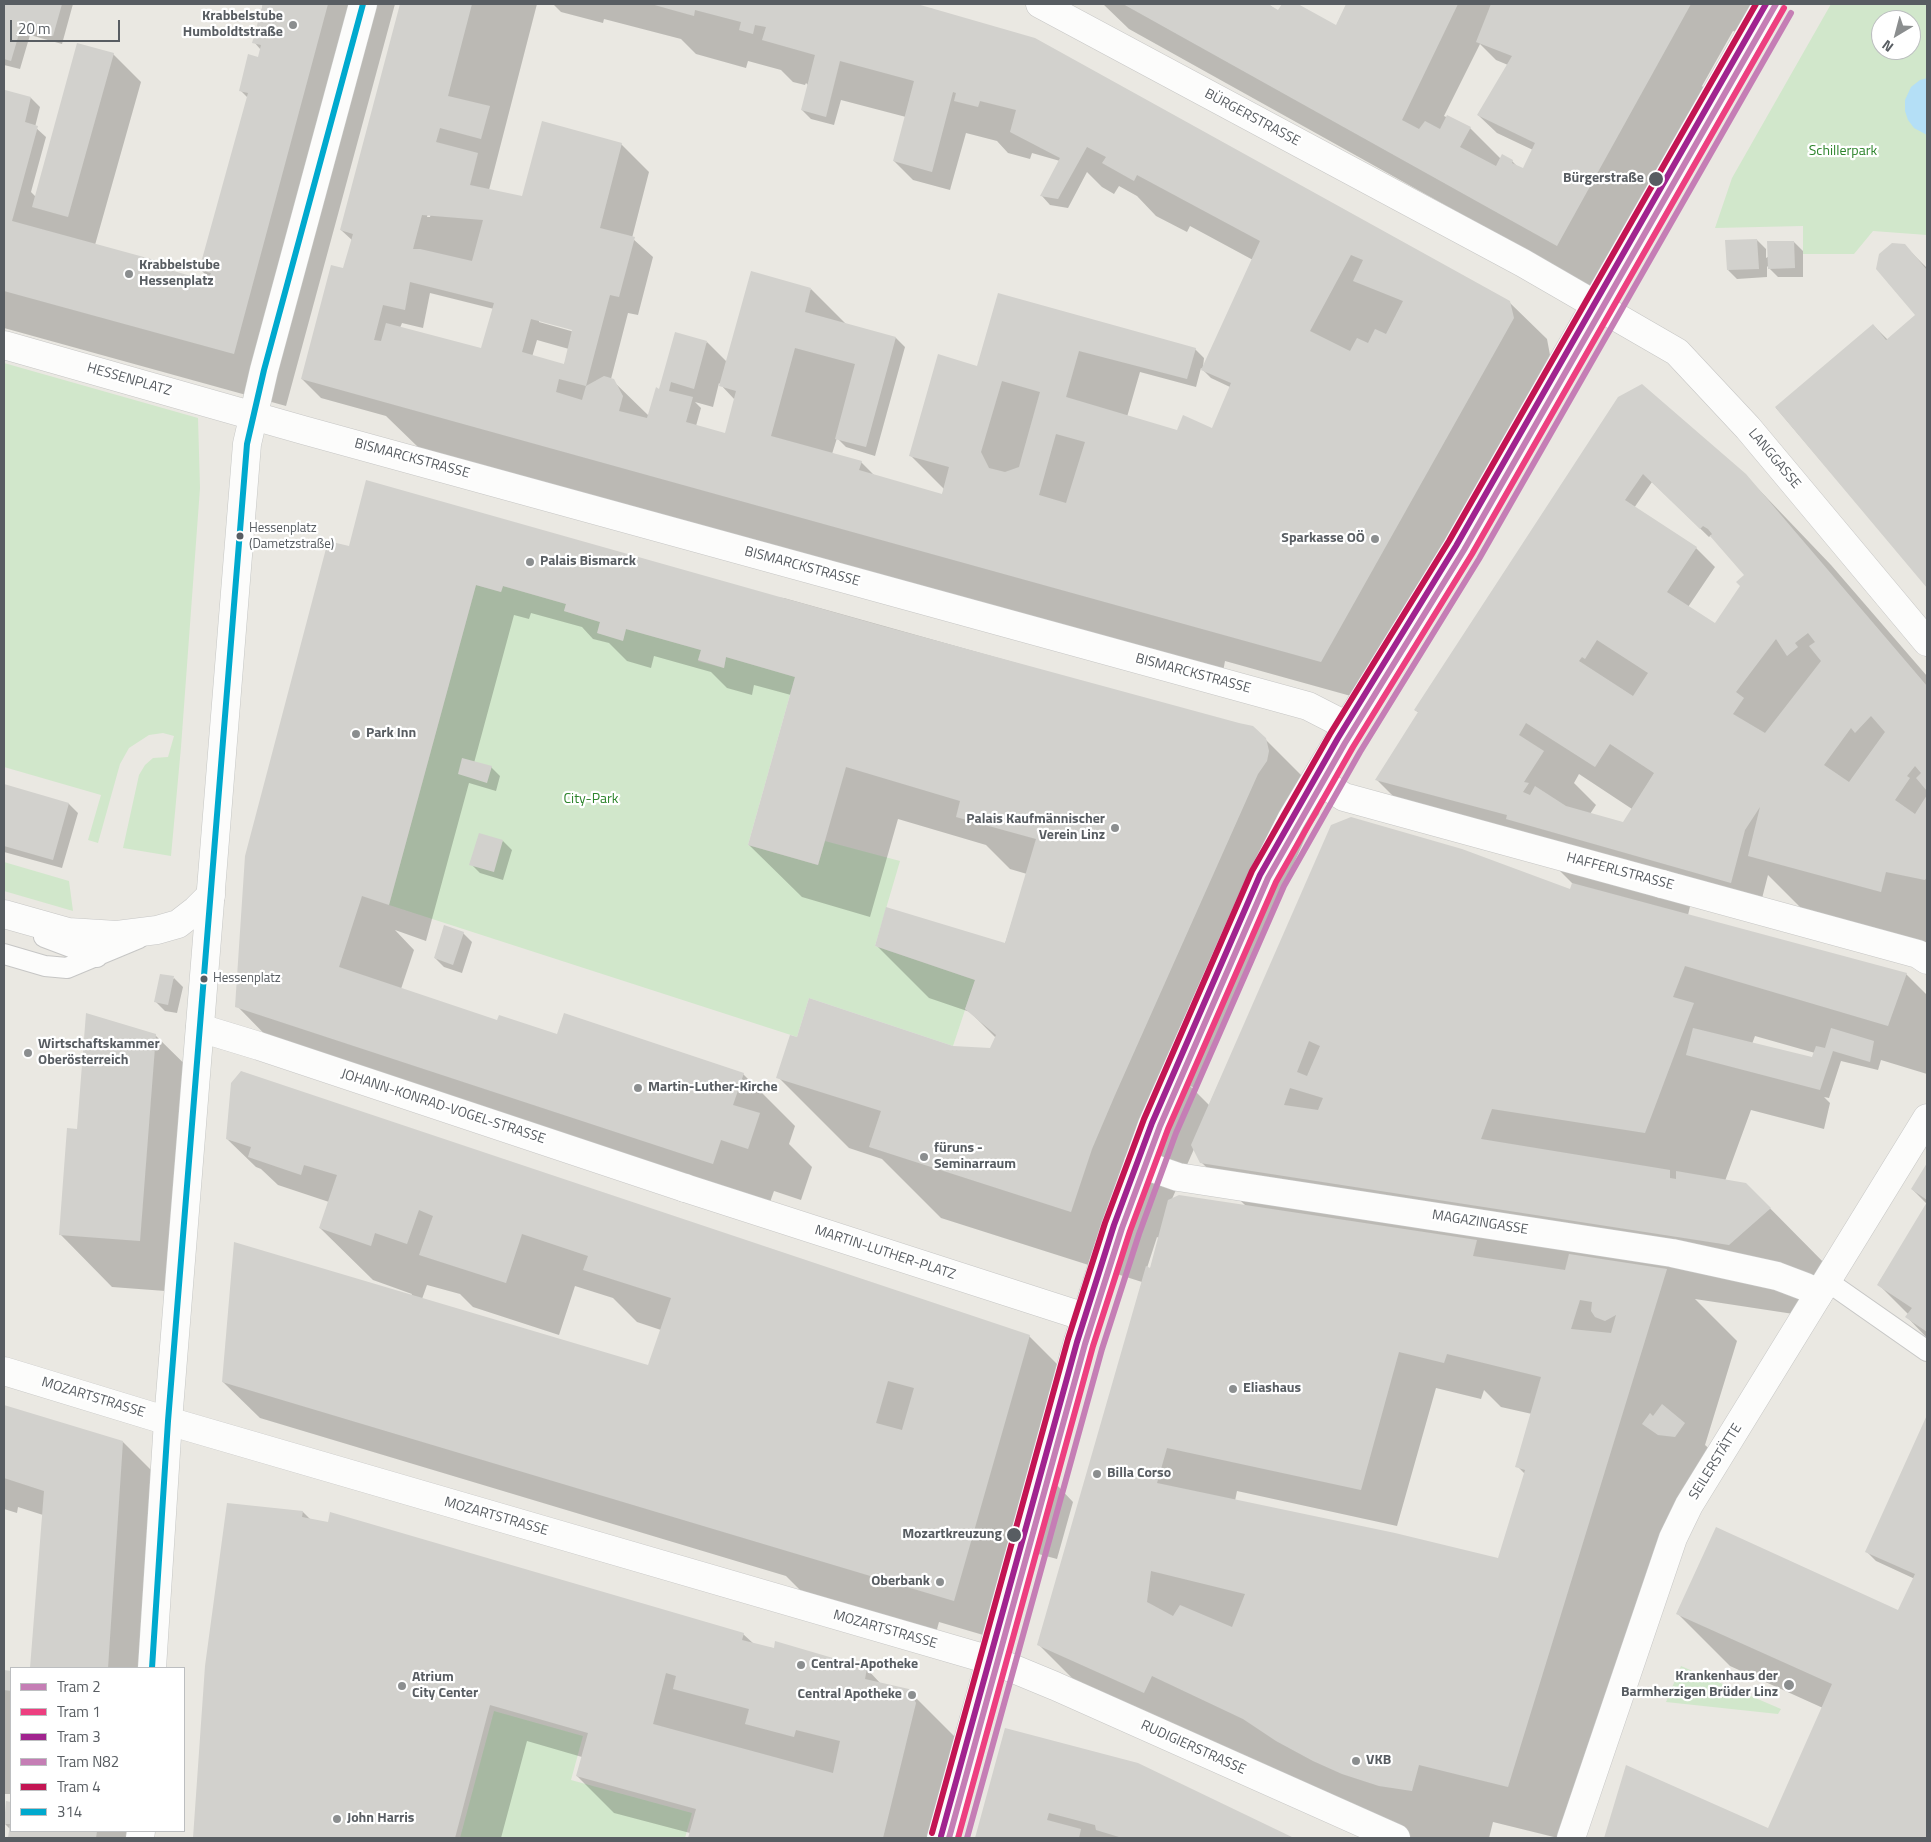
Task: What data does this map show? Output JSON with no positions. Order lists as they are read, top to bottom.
{
  "streets": {
    "street": [
      "BÜRGERSTRASSE",
      "HESSENPLATZ",
      "BISMARCKSTRASSE",
      "LANGGASSE",
      "HAFFERLSTRASSE",
      "JOHANN-KONRAD-VOGEL-STRASSE",
      "MAGAZINGASSE",
      "MARTIN-LUTHER-PLATZ",
      "MOZARTSTRASSE",
      "SEILERSTÄTTE",
      "RUDIGIERSTRASSE"
    ]
  },
  "crossings": [
    ["BÜRGERSTRASSE", "LANGGASSE"],
    ["HESSENPLATZ", "BISMARCKSTRASSE"],
    ["JOHANN-KONRAD-VOGEL-STRASSE", "MARTIN-LUTHER-PLATZ"],
    ["MAGAZINGASSE", "SEILERSTÄTTE"],
    ["MOZARTSTRASSE", "RUDIGIERSTRASSE"]
  ],
  "parks": ["Schillerpark", "City-Park"],
  "places": [
    "Krabbelstube Humboldtstraße",
    "Bürgerstraße",
    "Krabbelstube Hessenplatz",
    "Hessenplatz (Dametzstraße)",
    "Sparkasse OÖ",
    "Palais Bismarck",
    "Park Inn",
    "Palais Kaufmännischer Verein Linz",
    "Hessenplatz",
    "Wirtschaftskammer Oberösterreich",
    "Martin-Luther-Kirche",
    "füruns - Seminarraum",
    "Eliashaus",
    "Billa Corso",
    "Mozartkreuzung",
    "Oberbank",
    "Central-Apotheke",
    "Krankenhaus der Barmherzigen Brüder Linz",
    "Atrium City Center",
    "Central Apotheke",
    "VKB",
    "John Harris"
  ],
  "lines": [
    "tram line 2",
    "tram line 3",
    "tram line 4",
    "transit line 314",
    "tram line 1",
    "tram line N82"
  ],
  "legend": [
    "Tram 2",
    "Tram 1",
    "Tram 3",
    "Tram N82",
    "Tram 4",
    "314"
  ],
  "scale_bar": "20 m",
  "north": "bottom left"
}
